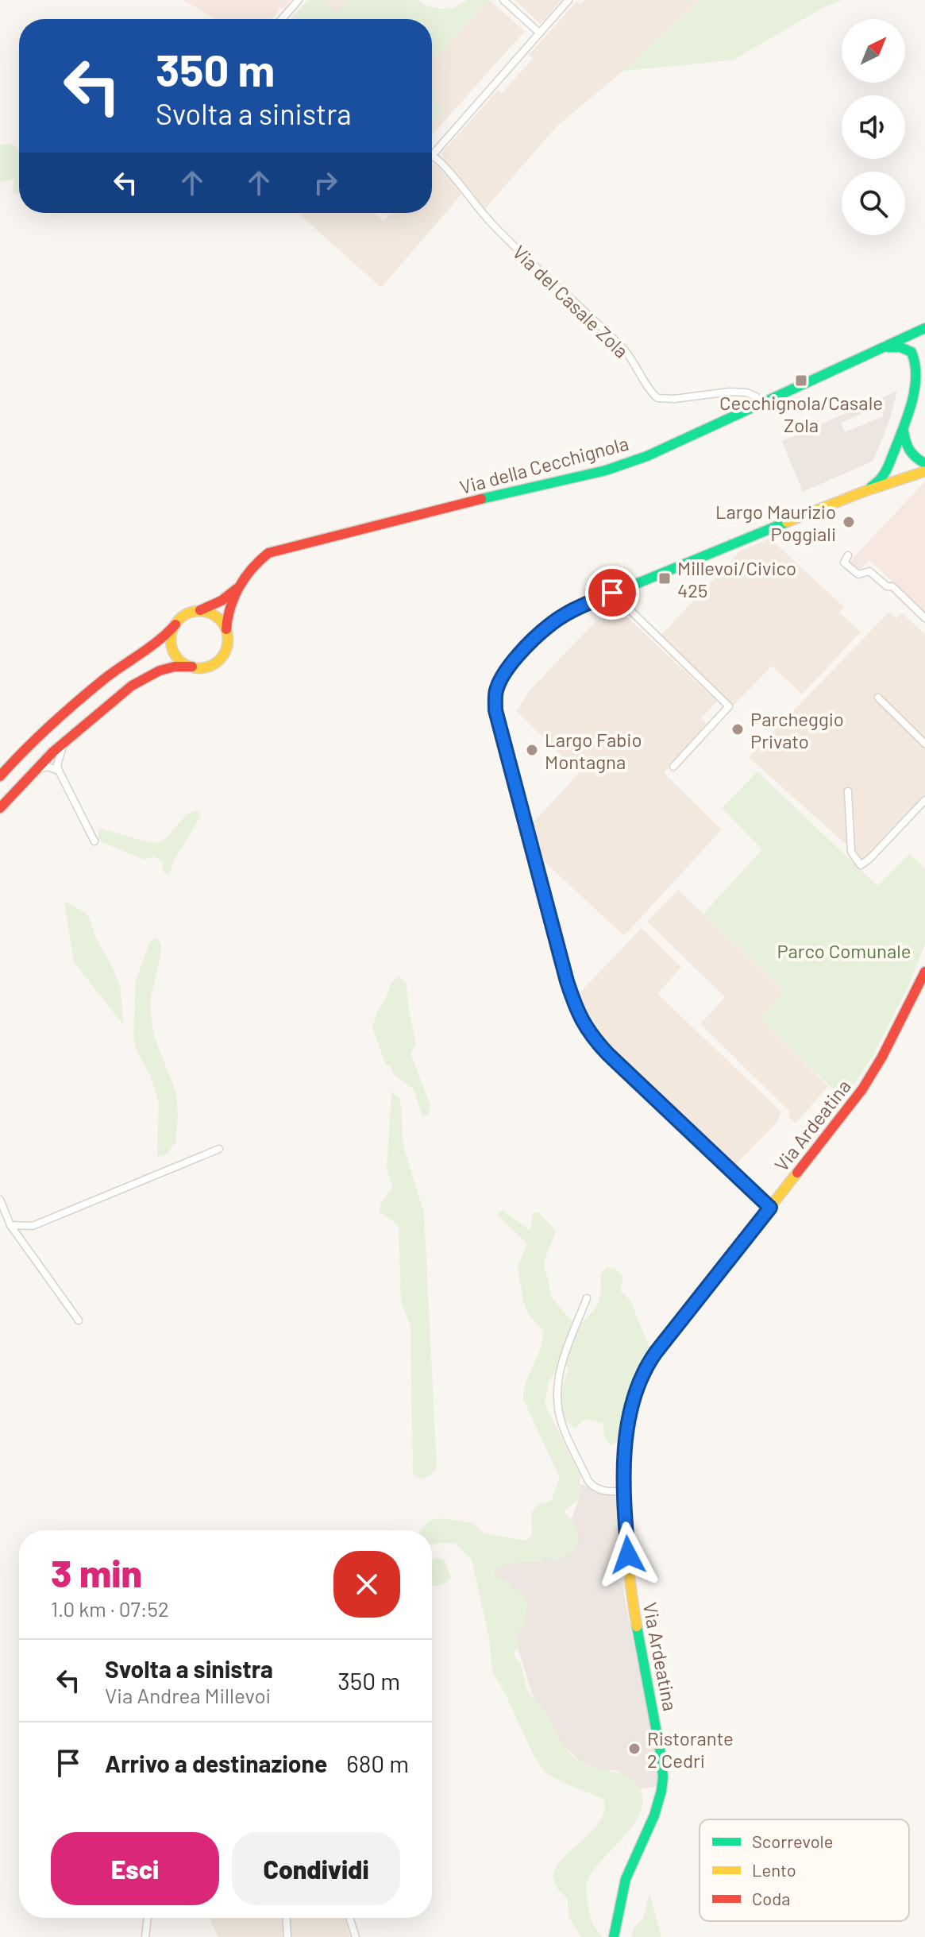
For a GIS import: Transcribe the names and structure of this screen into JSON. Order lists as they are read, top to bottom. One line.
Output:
{"streets":{"street":["Via del Casale Zola","Via della Cecchignola","Via Ardeatina"]},"crossings":[["Via del Casale Zola","Via della Cecchignola"]],"parks":["Parco Comunale"],"places":{"transit":["Cecchignola/Casale Zola","Millevoi/Civico 425"],"other":["Largo Maurizio Poggiali","Parcheggio Privato","Largo Fabio Montagna","Ristorante 2 Cedri"]},"legend":["Scorrevole","Lento","Coda"],"north":"top right","page":{"turn":["350 m","Svolta a sinistra"],"heading":["3 min","1.0 km · 07:52"],"list":[{"name":"Svolta a sinistra","note":"Via Andrea Millevoi","value":"350 m"},{"name":"Arrivo a destinazione","value":"680 m"}],"buttons":["Esci","Condividi"]}}
